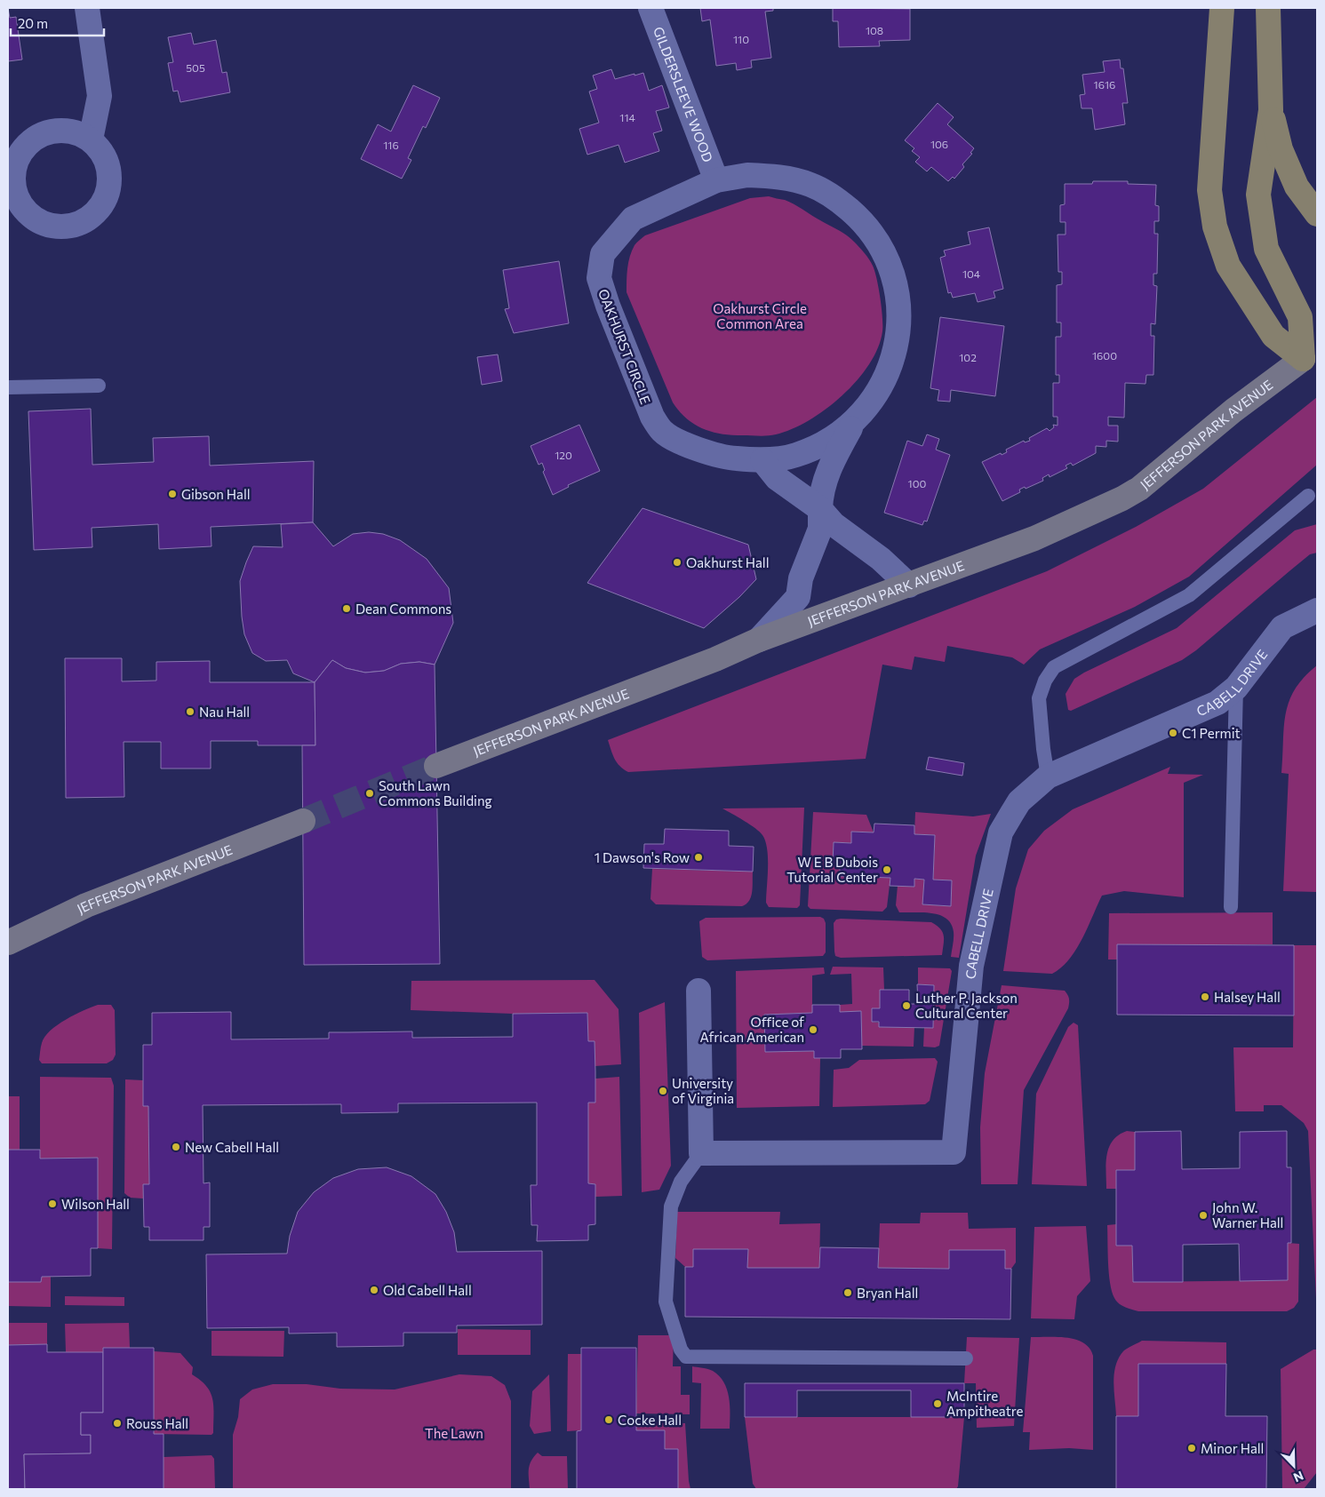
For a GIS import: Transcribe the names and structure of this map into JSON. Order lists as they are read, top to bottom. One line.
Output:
{"streets":{"main road":["JEFFERSON PARK AVENUE"],"street":["GILDERSLEEVE WOOD","OAKHURST CIRCLE","CABELL DRIVE"]},"crossings":[["GILDERSLEEVE WOOD","OAKHURST CIRCLE"]],"parks":["Oakhurst Circle Common Area","The Lawn"],"places":["Gibson Hall","Oakhurst Hall","Dean Commons","Nau Hall","C1 Permit","South Lawn Commons Building","1 Dawson's Row","W E B Dubois Tutorial Center","Halsey Hall","Luther P. Jackson Cultural Center","Office of African American","University of Virginia","New Cabell Hall","Wilson Hall","John W. Warner Hall","Old Cabell Hall","Bryan Hall","McIntire Ampitheatre","Cocke Hall","Rouss Hall","Minor Hall"],"house_numbers":["108","110","505","1616","114","106","116","104","1600","102","120","100"],"scale_bar":"20 m","north":"bottom right"}
